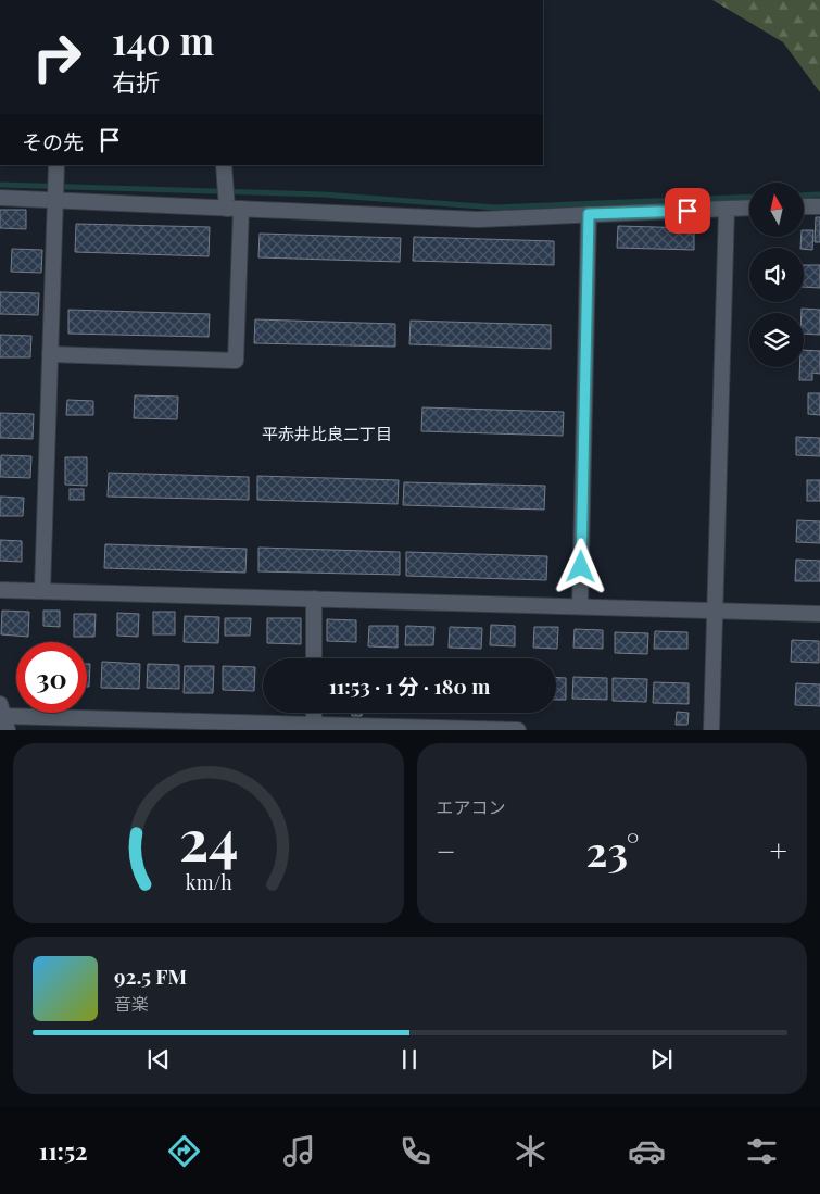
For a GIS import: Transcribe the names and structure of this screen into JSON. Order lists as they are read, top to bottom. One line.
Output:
{"districts":["平赤井比良二丁目"],"north":"top","page":{"turn":["140 m","右折"],"then":"その先","limit":"30","trip":"11:53 · 1 分 · 180 m","tile":"エアコン","heat":["−","23°","+"],"song":["92.5 FM","音楽"],"tabs":"11:52","gauge":["24","km/h"]}}
